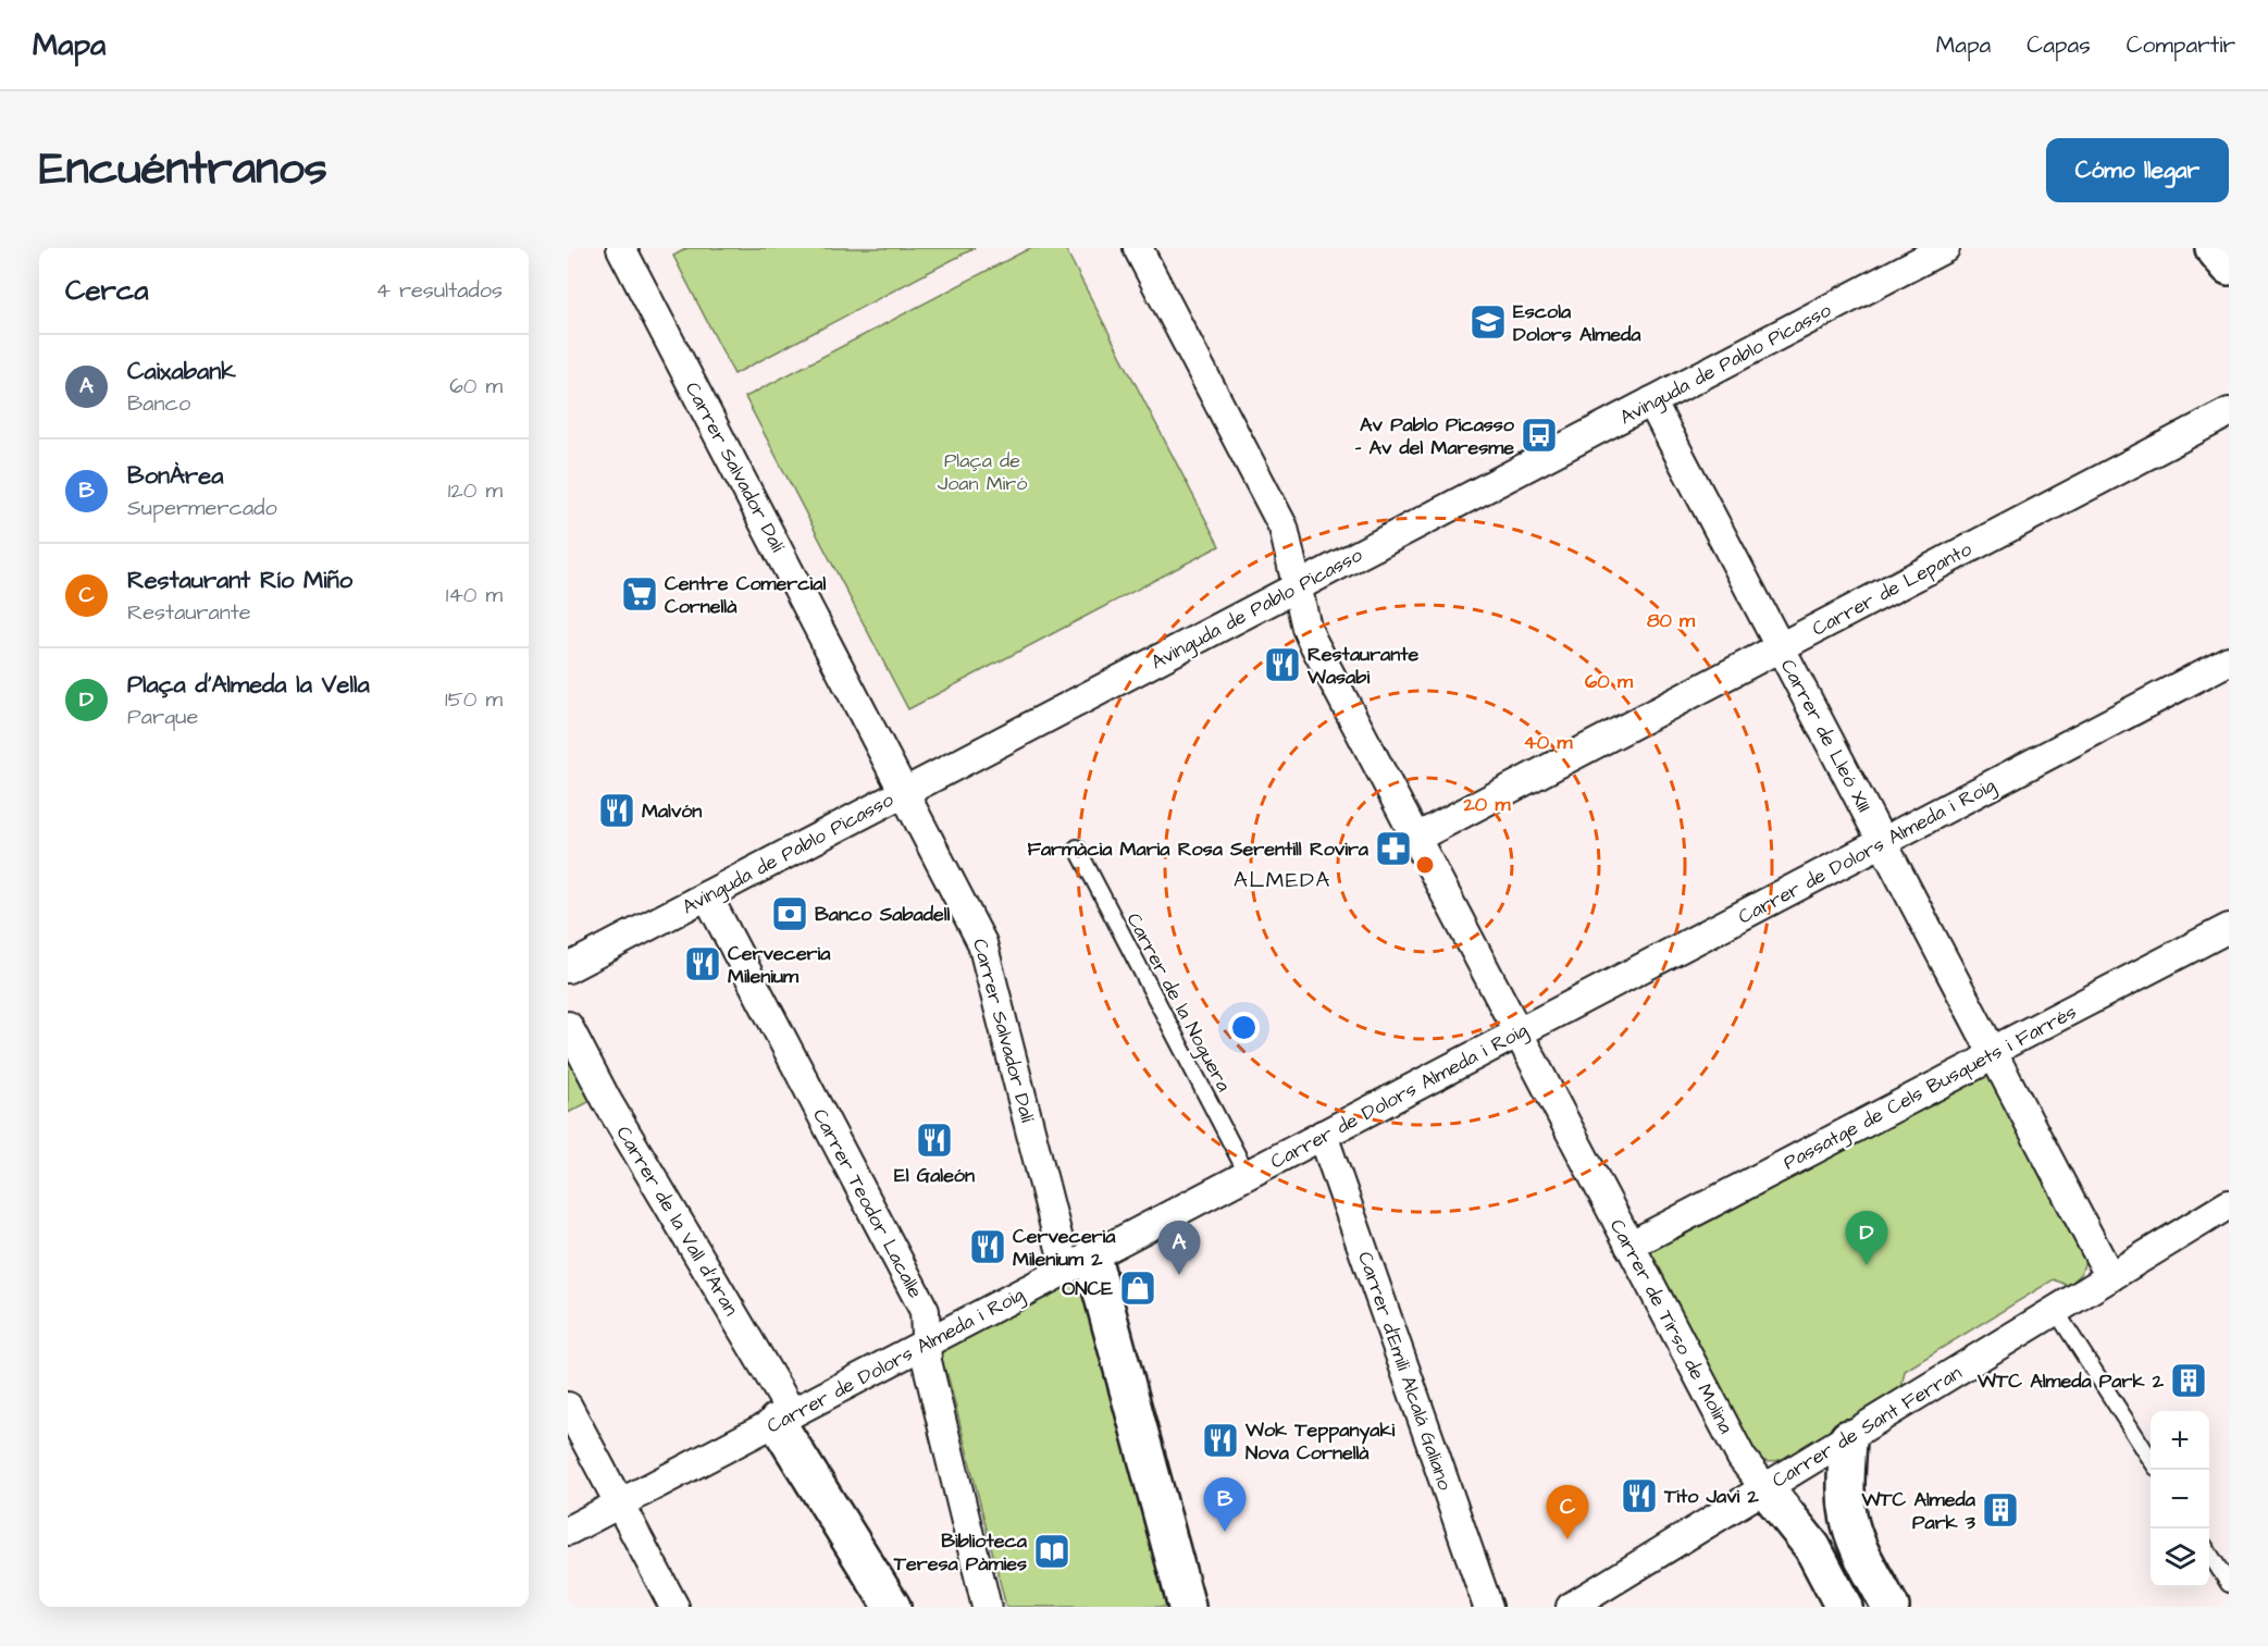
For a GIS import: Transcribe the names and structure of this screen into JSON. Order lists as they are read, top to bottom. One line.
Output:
{"streets":{"street":["Avinguda de Pablo Picasso","Carrer Salvador Dalí","Carrer de Lepanto","Carrer de Lleó XIII","Carrer de Dolors Almeda i Roig","Passatge de Cels Busquets i Farrés","Carrer Teodor Lacalle","Carrer de la Vall d'Aran","Carrer de Tirso de Molina","Carrer d'Emili Alcalá Galiano","Carrer de Sant Ferran"],"lane":["Carrer de la Noguera"]},"crossings":[["Avinguda de Pablo Picasso","Carrer Salvador Dalí"],["Avinguda de Pablo Picasso","Carrer de Lleó XIII"],["Avinguda de Pablo Picasso","Carrer Teodor Lacalle"],["Avinguda de Pablo Picasso","Carrer de Tirso de Molina"],["Carrer Salvador Dalí","Carrer de Dolors Almeda i Roig"],["Carrer de Lepanto","Carrer de Lleó XIII"],["Carrer de Lepanto","Carrer de Tirso de Molina"],["Carrer de Lleó XIII","Carrer de Dolors Almeda i Roig"],["Carrer de Lleó XIII","Passatge de Cels Busquets i Farrés"],["Carrer de Lleó XIII","Carrer de Sant Ferran"],["Carrer de Dolors Almeda i Roig","Carrer de la Noguera"],["Carrer de Dolors Almeda i Roig","Carrer Teodor Lacalle"],["Carrer de Dolors Almeda i Roig","Carrer de la Vall d'Aran"],["Carrer de Dolors Almeda i Roig","Carrer de Tirso de Molina"],["Carrer de Dolors Almeda i Roig","Carrer d'Emili Alcalá Galiano"],["Passatge de Cels Busquets i Farrés","Carrer de Tirso de Molina"],["Carrer de Tirso de Molina","Carrer de Sant Ferran"]],"districts":["ALMEDA"],"parks":["Plaça de Joan Miró"],"places":{"school or university":["Escola Dolors Almeda"],"bus stop":["Av Pablo Picasso - Av del Maresme"],"supermarket":["Centre Comercial Cornellà"],"restaurant":["Restaurante Wasabi","Malvón","Cerveceria Milenium","El Galeón","Cerveceria Milenium 2","Wok Teppanyaki Nova Cornellà","Tito Javi 2"],"pharmacy":["Farmàcia Maria Rosa Serentill Rovira"],"bank":["Banco Sabadell"],"shop":["ONCE"],"building":["WTC Almeda Park 2","WTC Almeda Park 3"],"library":["Biblioteca Teresa Pàmies"]},"page":{"header":"Mapa","nav":["Mapa","Capas","Compartir"],"title":"Encuéntranos","buttons":"Cómo llegar","heading":["Cerca","4 resultados"],"list":[{"mark":"A","name":"Caixabank","note":"Banco","value":"60 m"},{"mark":"B","name":"BonÀrea","note":"Supermercado","value":"120 m"},{"mark":"C","name":"Restaurant Río Miño","note":"Restaurante","value":"140 m"},{"mark":"D","name":"Plaça d'Almeda la Vella","note":"Parque","value":"150 m"}],"pins":["D","A","B","C"],"map_buttons":["+","−"]},"rings":["80 m","60 m","40 m","20 m"]}
